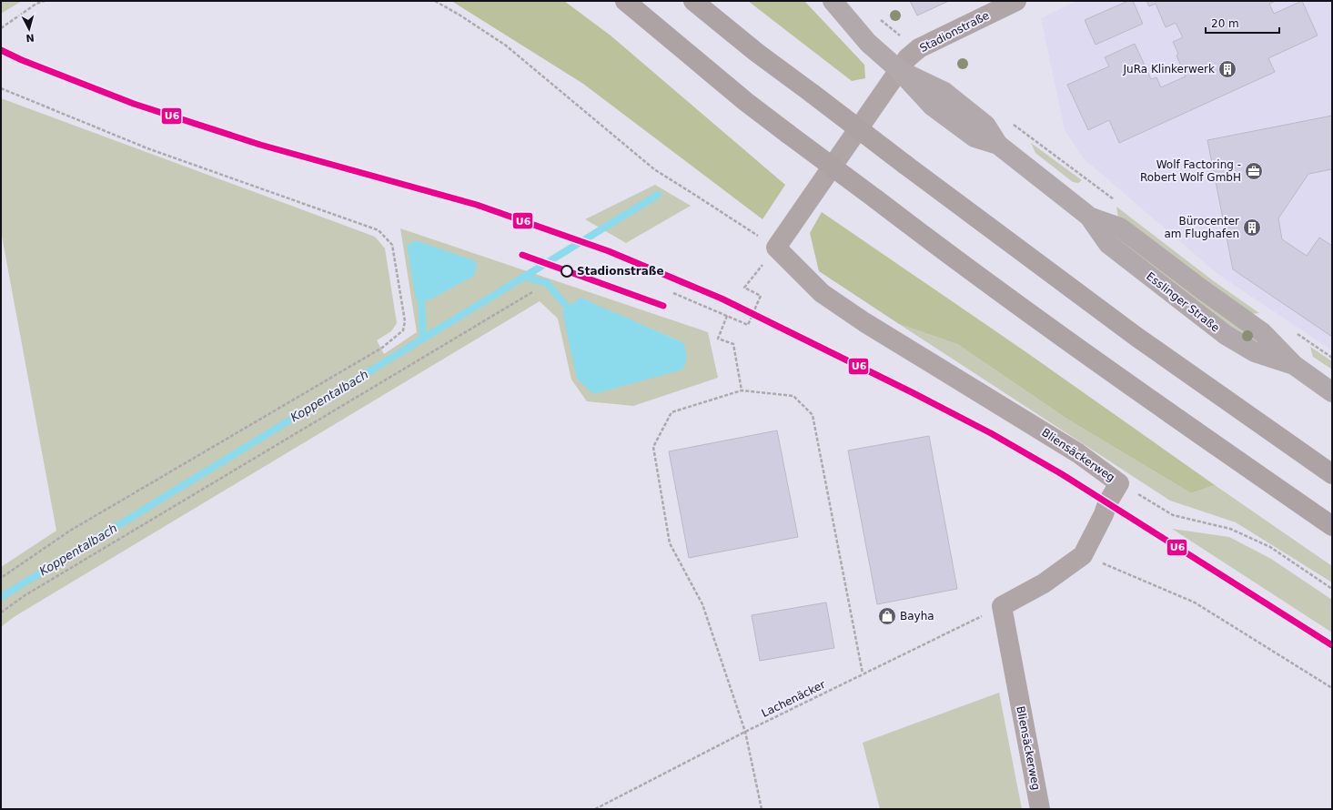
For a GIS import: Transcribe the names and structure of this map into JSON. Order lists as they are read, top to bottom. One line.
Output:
{"streets":{"main road":["Esslinger Straße"],"street":["Stadionstraße","Bliensäckerweg"],"path":["Lachenäcker"]},"crossings":[["Stadionstraße","Esslinger Straße"],["Stadionstraße","Bliensäckerweg"],["Bliensäckerweg","Lachenäcker"]],"water":["Koppentalbach"],"places":{"building":["JuRa Klinkerwerk","Bürocenter am Flughafen"],"office":["Wolf Factoring - Robert Wolf GmbH"],"other":["Stadionstraße"],"shop":["Bayha"]},"lines":["transit line U6"],"scale_bar":"20 m","north":"bottom"}
